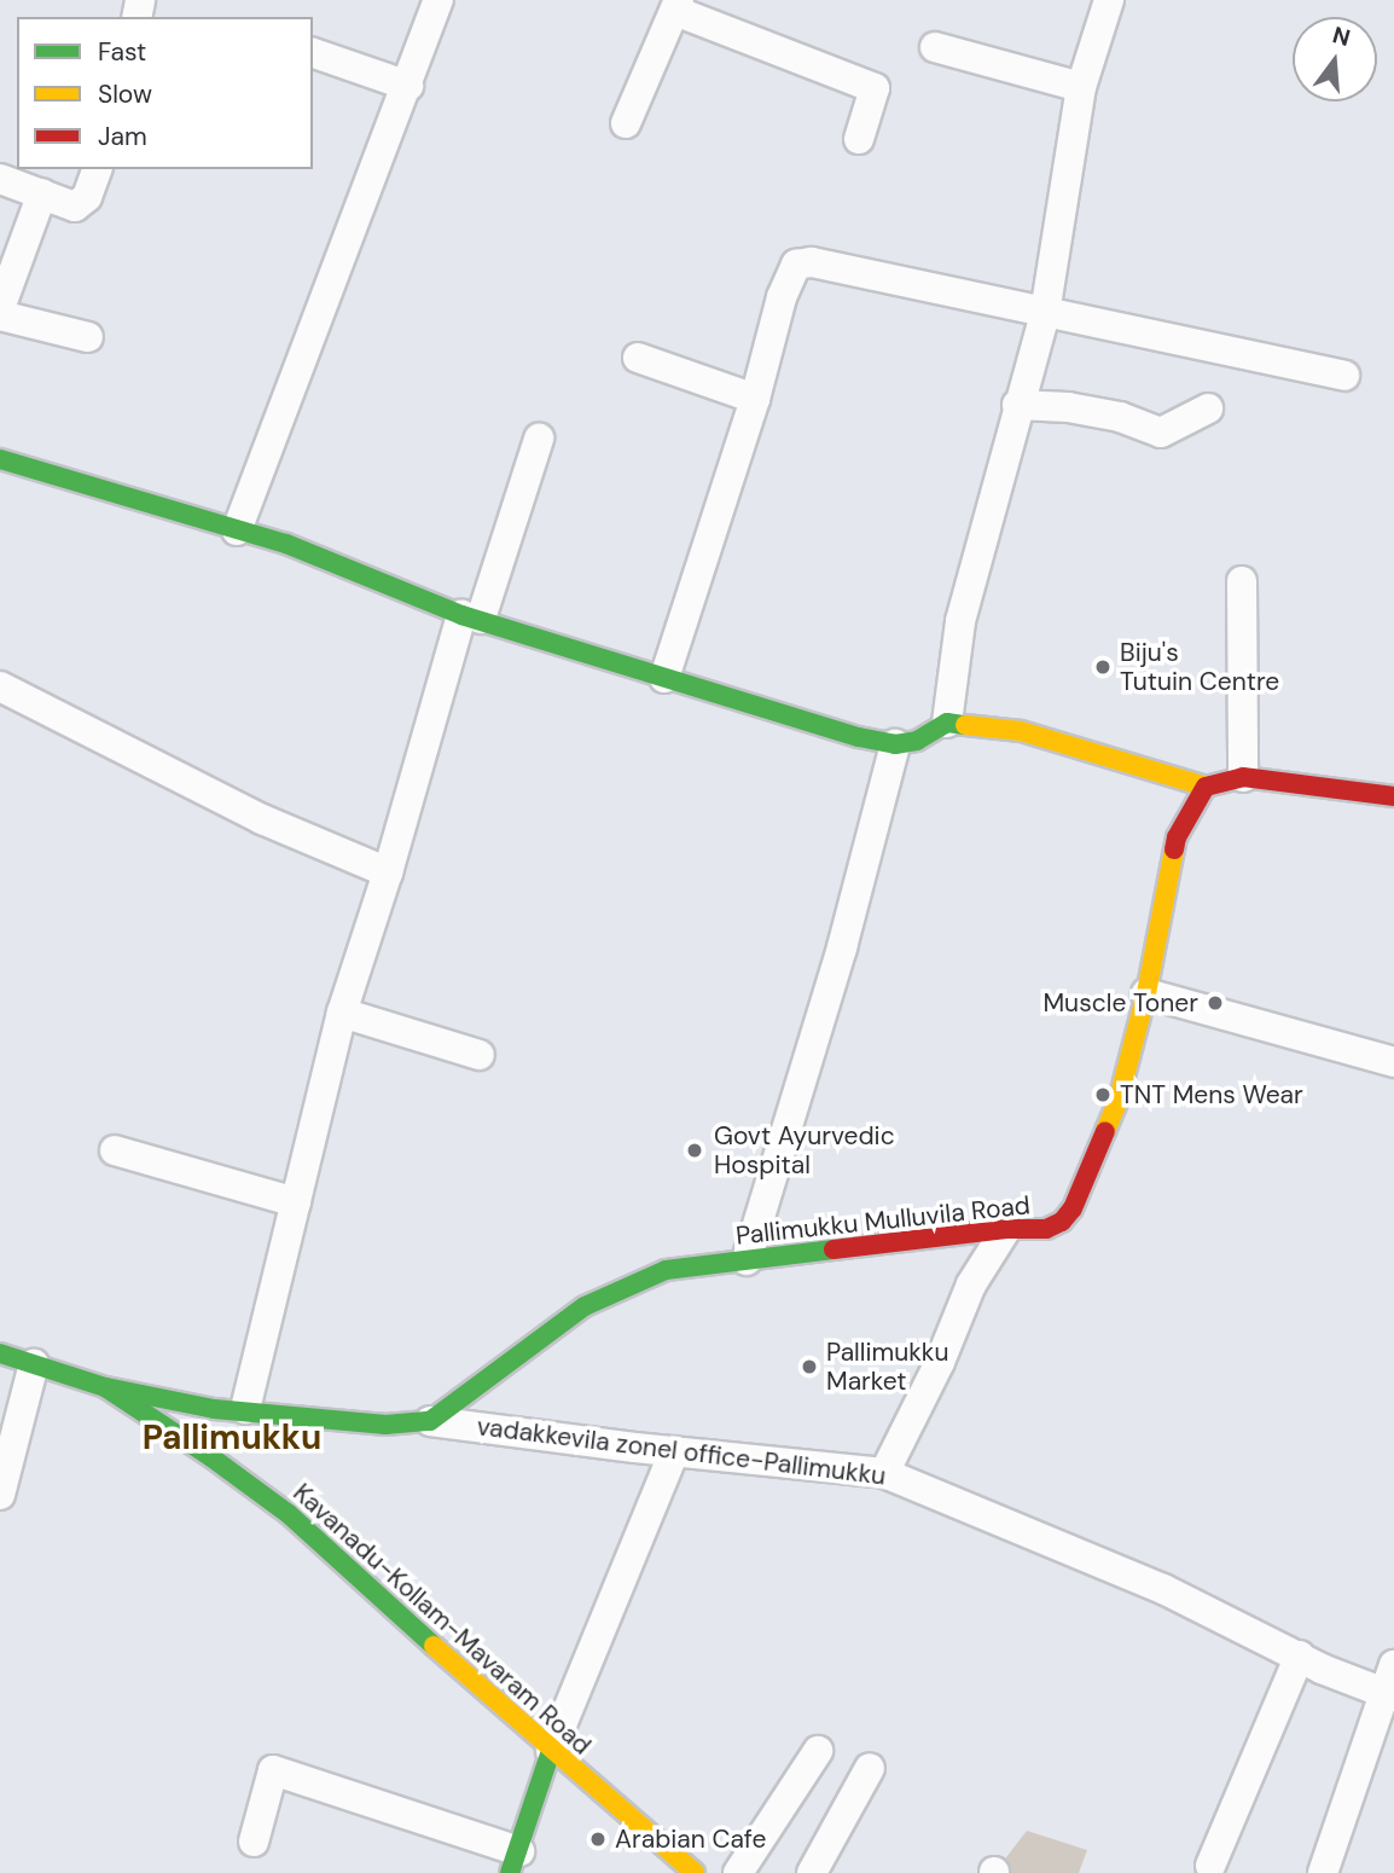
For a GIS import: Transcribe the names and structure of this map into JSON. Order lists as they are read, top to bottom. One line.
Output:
{"streets":{"street":["Pallimukku Mulluvila Road","vadakkevila zonel office-Pallimukku","Kavanadu-Kollam-Mavaram Road"]},"crossings":[["Pallimukku Mulluvila Road","vadakkevila zonel office-Pallimukku"]],"districts":["Pallimukku"],"places":["Biju's Tutuin Centre","Muscle Toner","TNT Mens Wear","Govt Ayurvedic Hospital","Pallimukku Market","Arabian Cafe"],"legend":["Fast","Slow","Jam"],"north":"top"}
